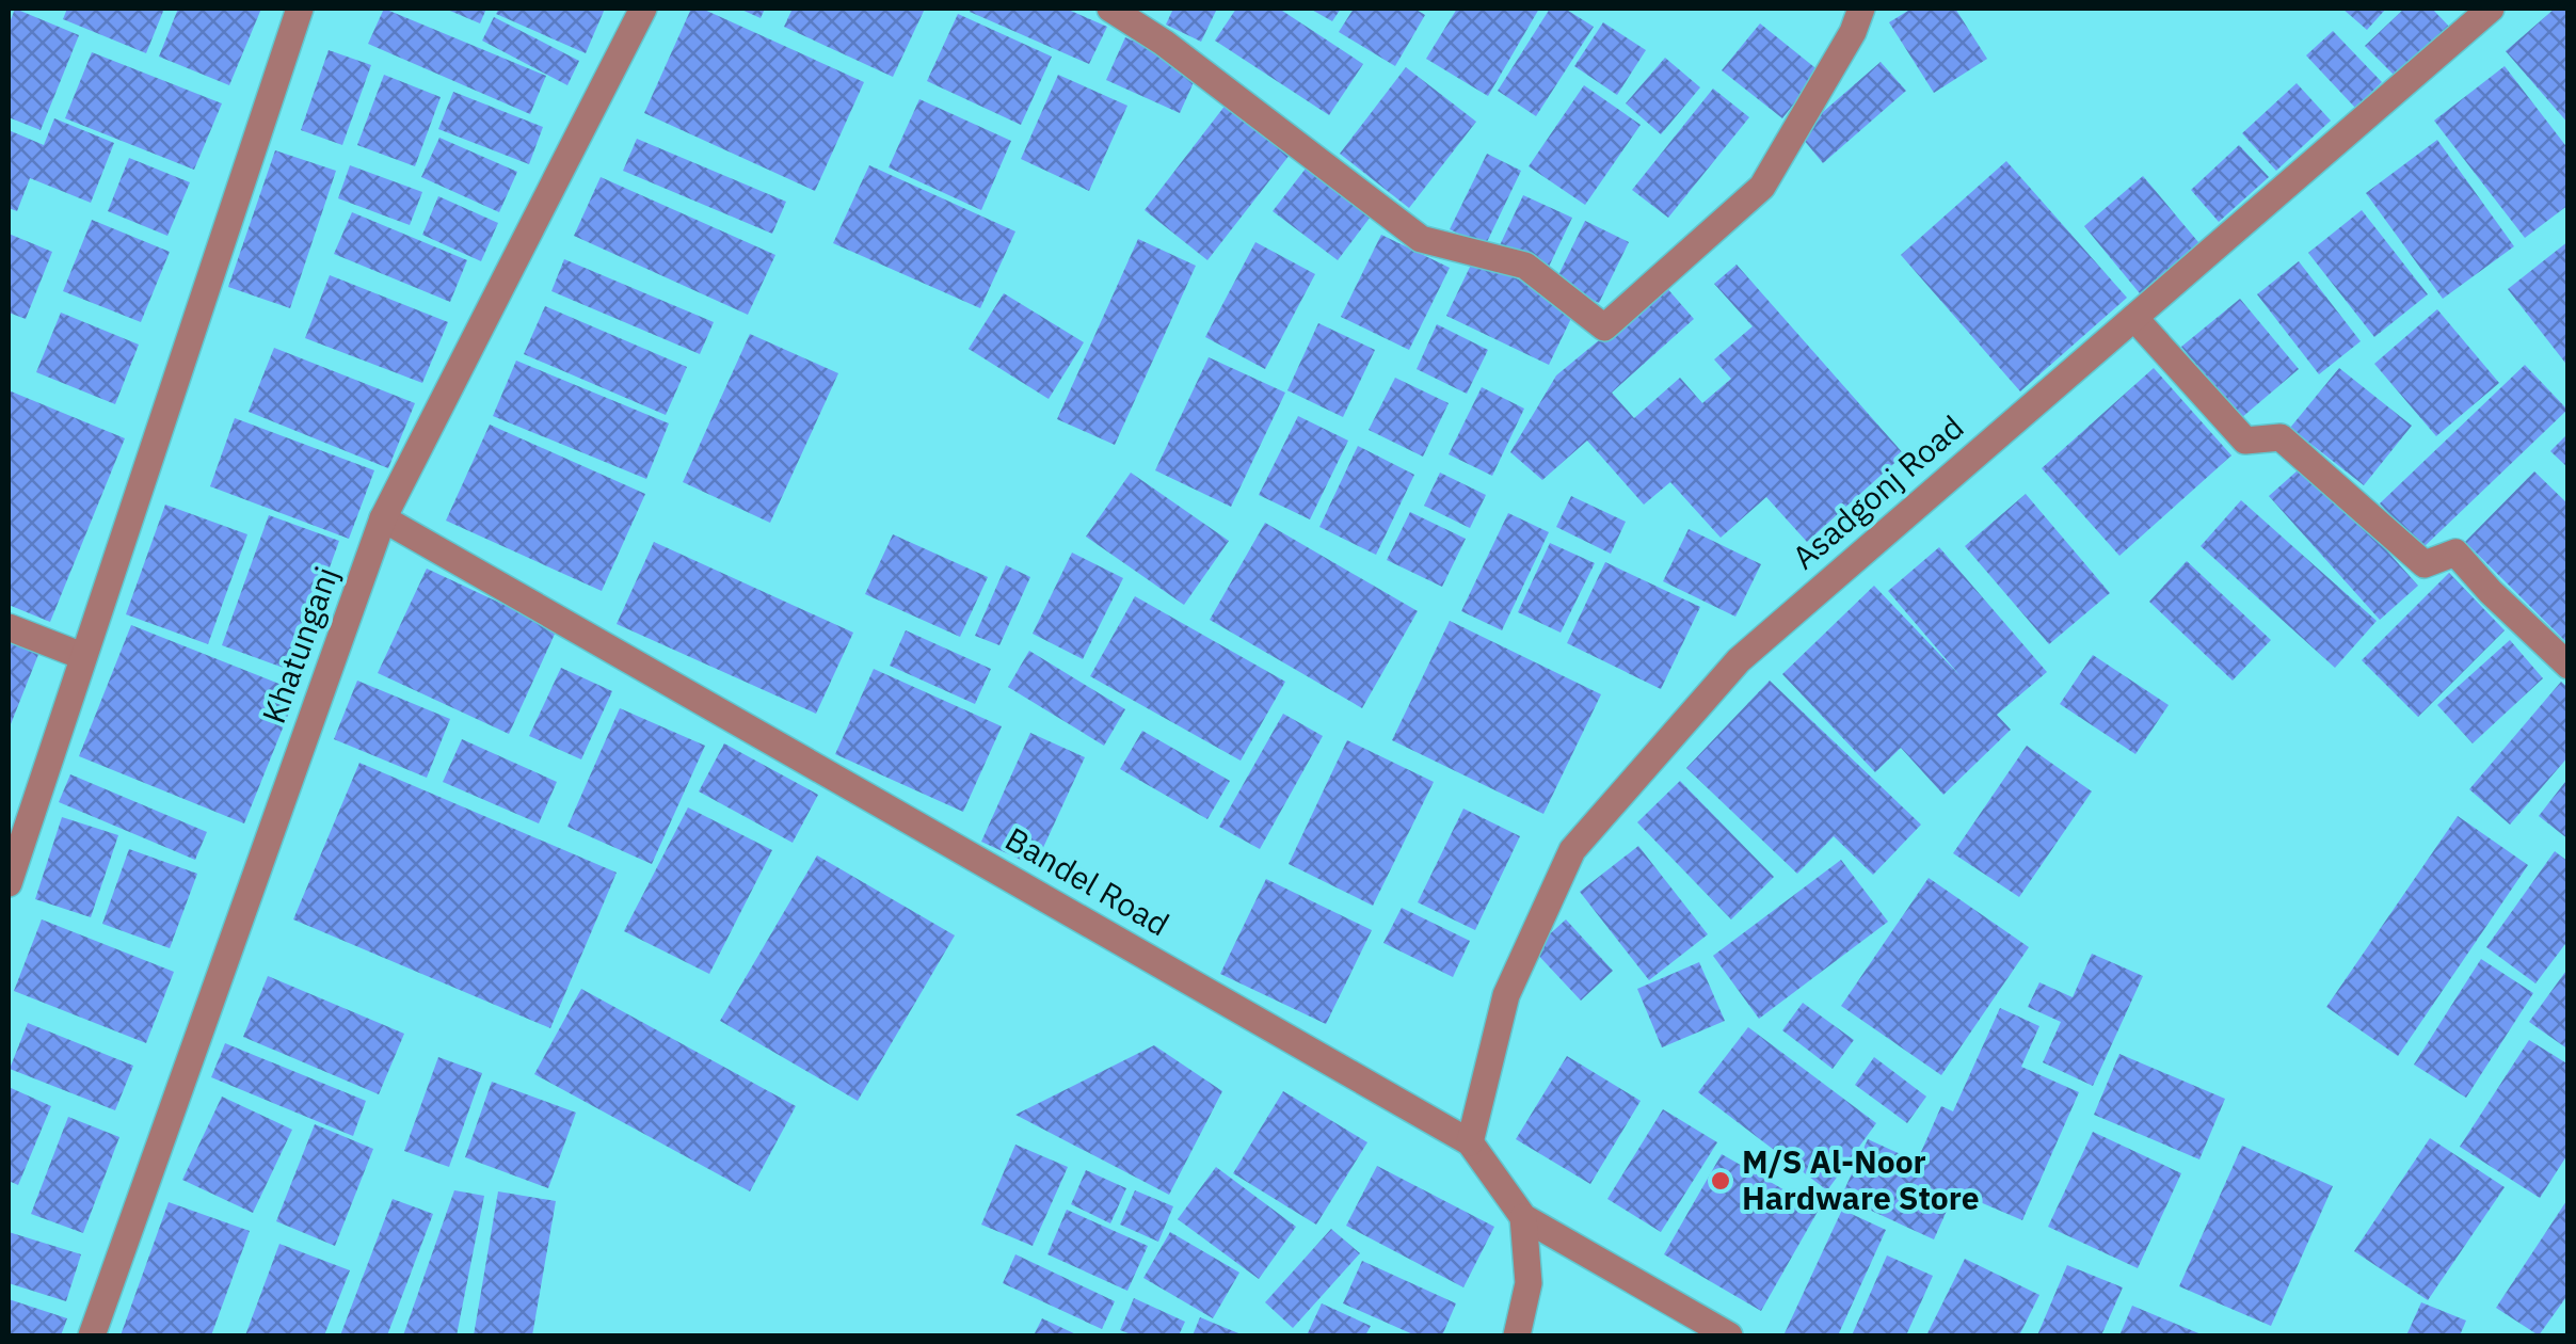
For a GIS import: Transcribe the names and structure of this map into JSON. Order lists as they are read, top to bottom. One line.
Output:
{"streets":{"street":["Asadgonj Road","Khatunganj","Bandel Road"]},"crossings":[["Asadgonj Road","Bandel Road"],["Khatunganj","Bandel Road"]],"places":["M/S Al-Noor Hardware Store"]}
